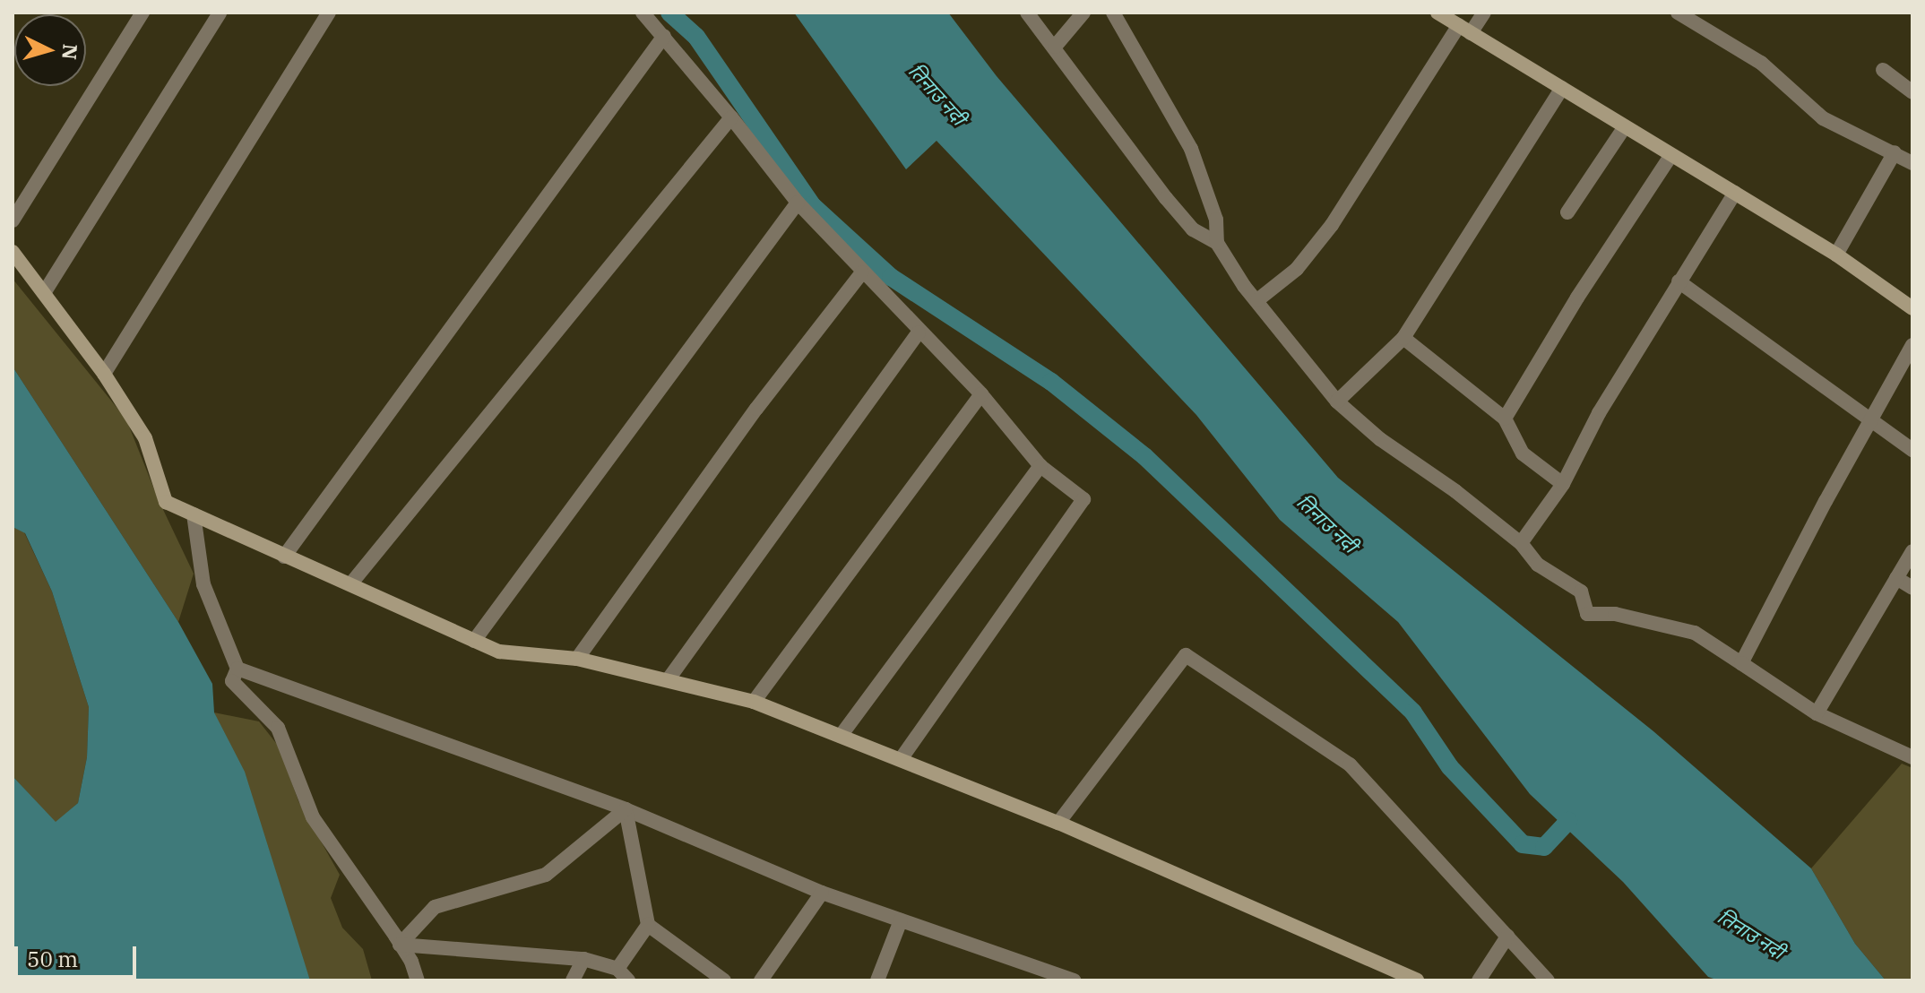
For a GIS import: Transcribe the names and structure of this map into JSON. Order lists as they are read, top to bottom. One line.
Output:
{"water":["तिनाउ नदी"],"scale_bar":"50 m","north":"right"}
